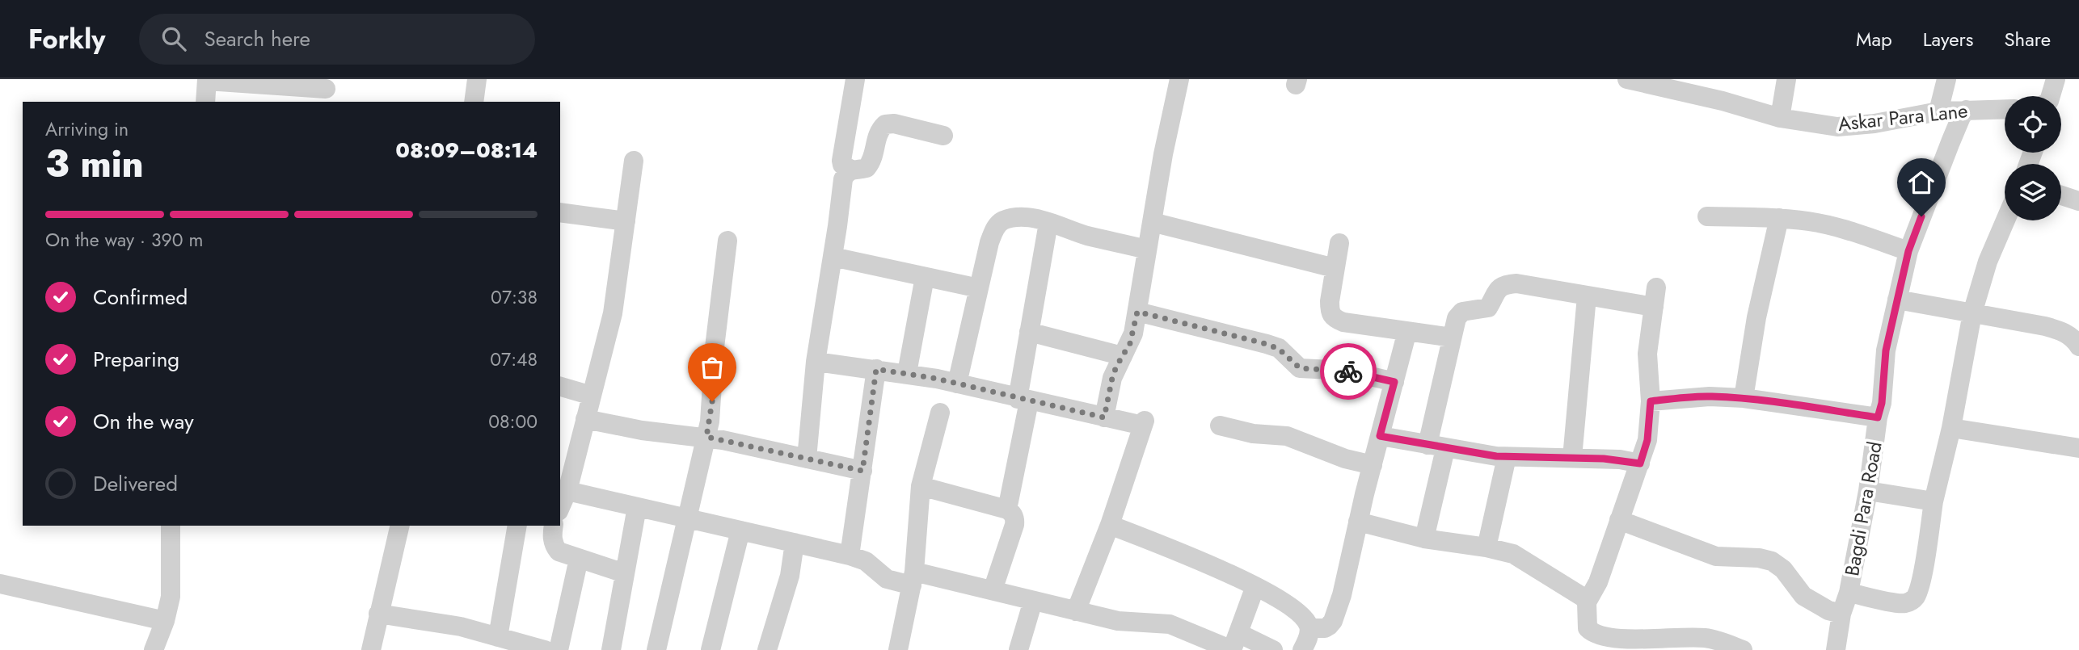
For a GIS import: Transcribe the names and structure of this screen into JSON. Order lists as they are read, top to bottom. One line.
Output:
{"streets":{"street":["Askar Para Lane","Bagdi Para Road"]},"crossings":[["Askar Para Lane","Bagdi Para Road"]],"page":{"header":"Forkly","search":"Search here","nav":["Map","Layers","Share"],"heading":["3 min","Arriving in","08:09–08:14"],"bar":"On the way · 390 m","list":[["Confirmed","07:38"],["Preparing","07:48"],["On the way","08:00"],"Delivered"]}}
